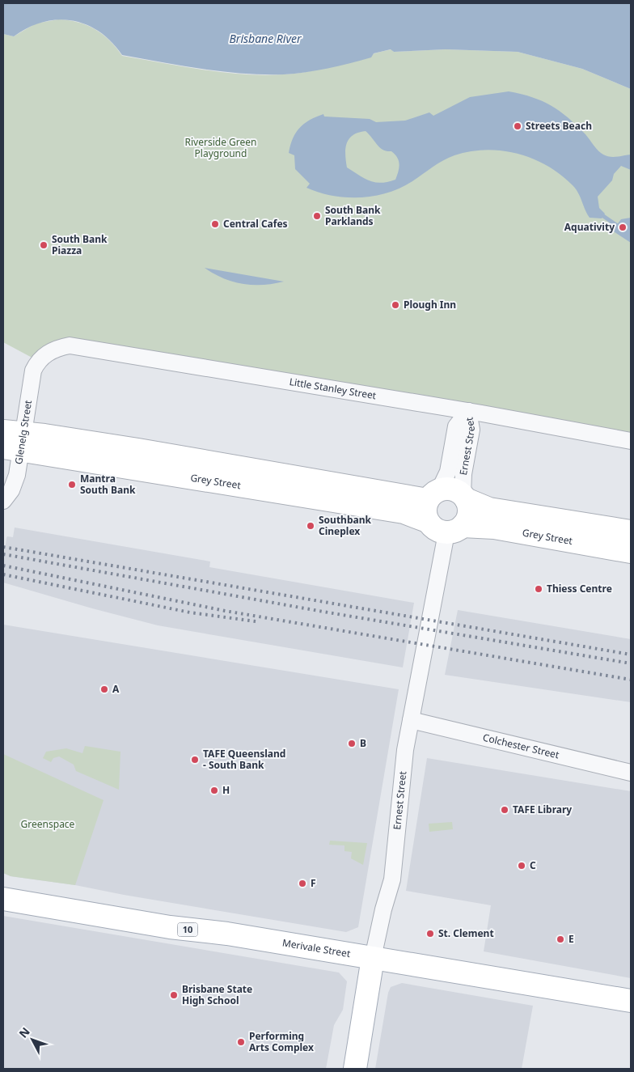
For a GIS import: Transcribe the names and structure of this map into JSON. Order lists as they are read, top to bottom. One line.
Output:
{"streets":{"street":["Little Stanley Street","Glenelg Street","Ernest Street","Grey Street","Colchester Street","10","Merivale Street"]},"crossings":[["Little Stanley Street","Glenelg Street"],["Little Stanley Street","Ernest Street"],["Glenelg Street","Grey Street"],["Ernest Street","Grey Street"],["Ernest Street","Colchester Street"],["Ernest Street","Merivale Street"]],"water":["Brisbane River"],"parks":["Riverside Green Playground","Greenspace"],"places":["Streets Beach","South Bank Parklands","Central Cafes","Aquativity","South Bank Piazza","Plough Inn","Mantra South Bank","Southbank Cineplex","Thiess Centre","A","B","TAFE Queensland - South Bank","H","TAFE Library","C","F","St. Clement","E","Brisbane State High School","Performing Arts Complex"],"north":"top left"}
